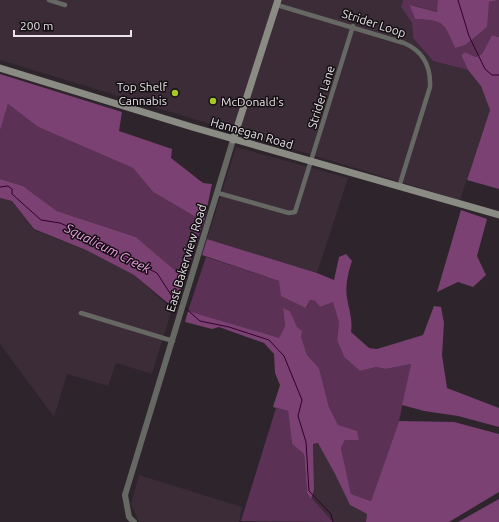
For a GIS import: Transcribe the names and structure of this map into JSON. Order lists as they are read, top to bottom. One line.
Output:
{"streets":{"main road":["Hannegan Road","East Bakerview Road"],"street":["Strider Loop","Strider Lane"]},"crossings":[["Strider Loop","Strider Lane"],["Strider Loop","Hannegan Road"],["Strider Loop","East Bakerview Road"],["Strider Lane","Hannegan Road"],["Strider Lane","East Bakerview Road"],["Hannegan Road","East Bakerview Road"]],"water":["Squalicum Creek"],"places":["Top Shelf Cannabis","McDonald's"],"scale_bar":"200 m"}
